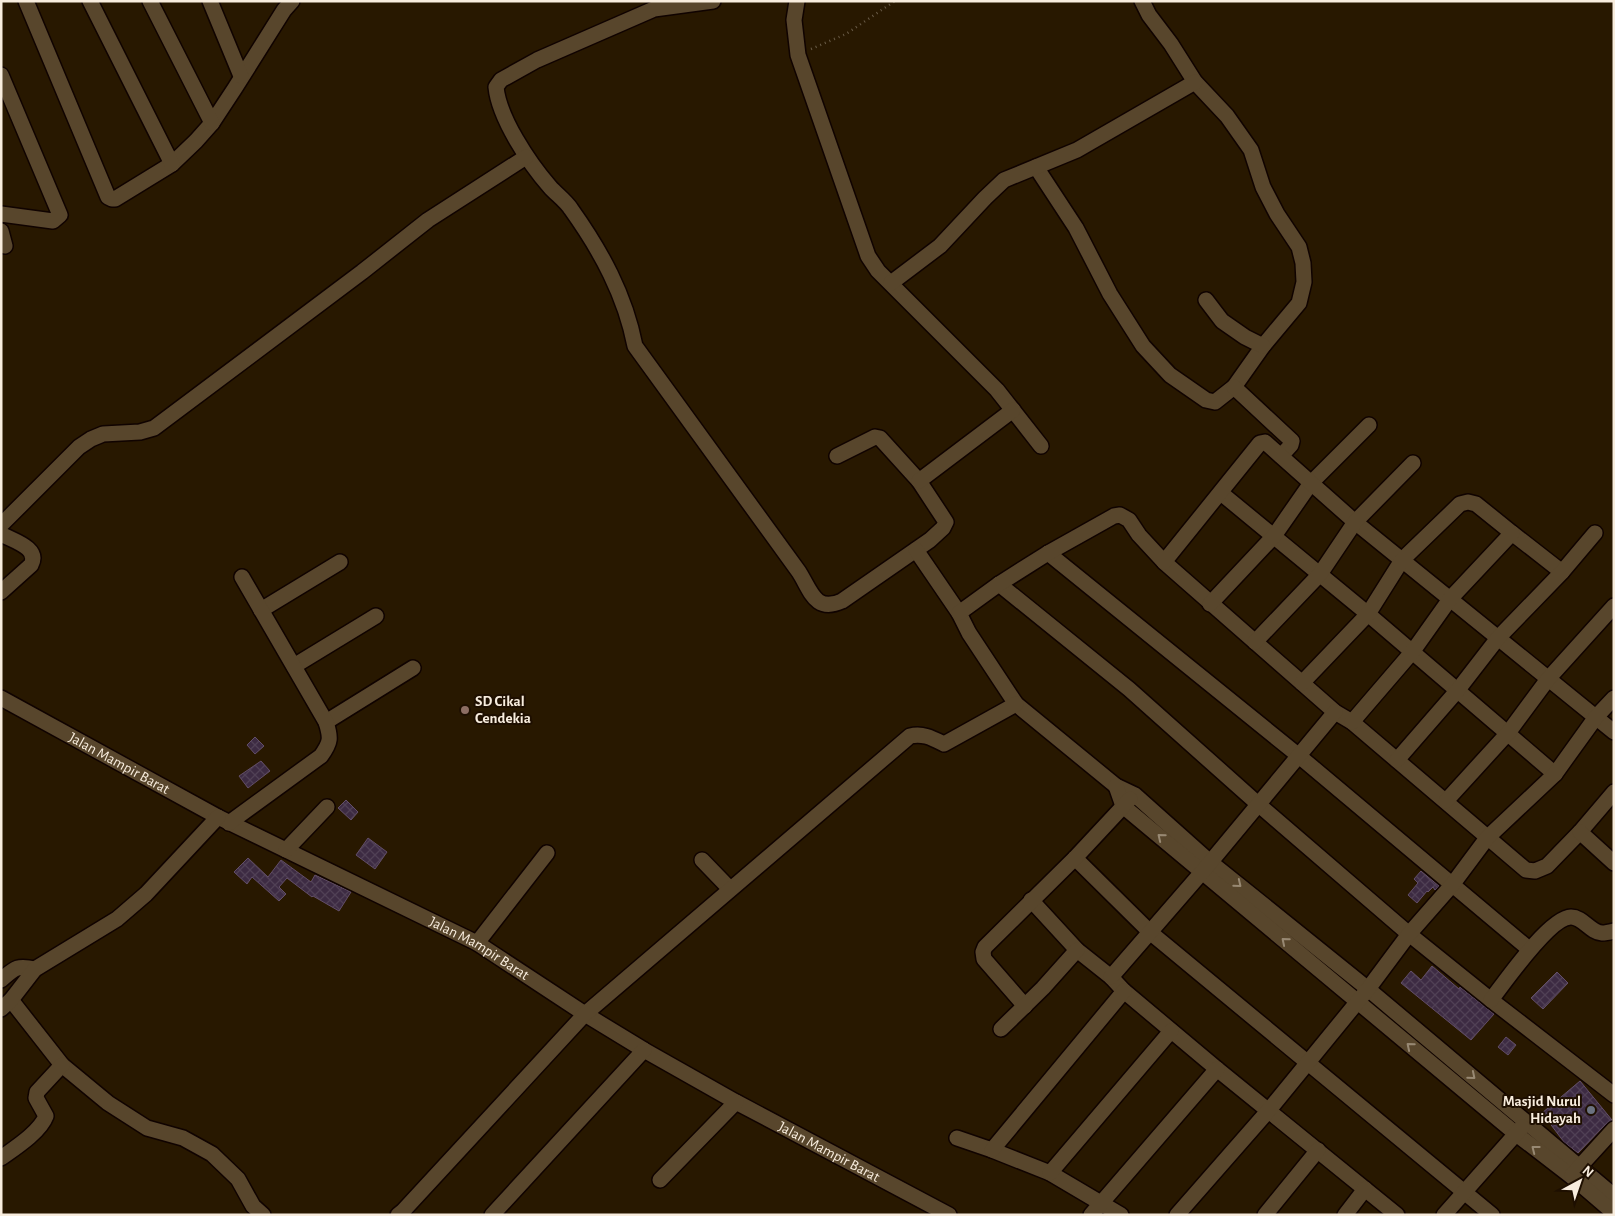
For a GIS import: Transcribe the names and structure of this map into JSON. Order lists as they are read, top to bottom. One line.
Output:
{"streets":{"street":["Jalan Mampir Barat"]},"places":["SD Cikal Cendekia","Masjid Nurul Hidayah"],"north":"top right"}
